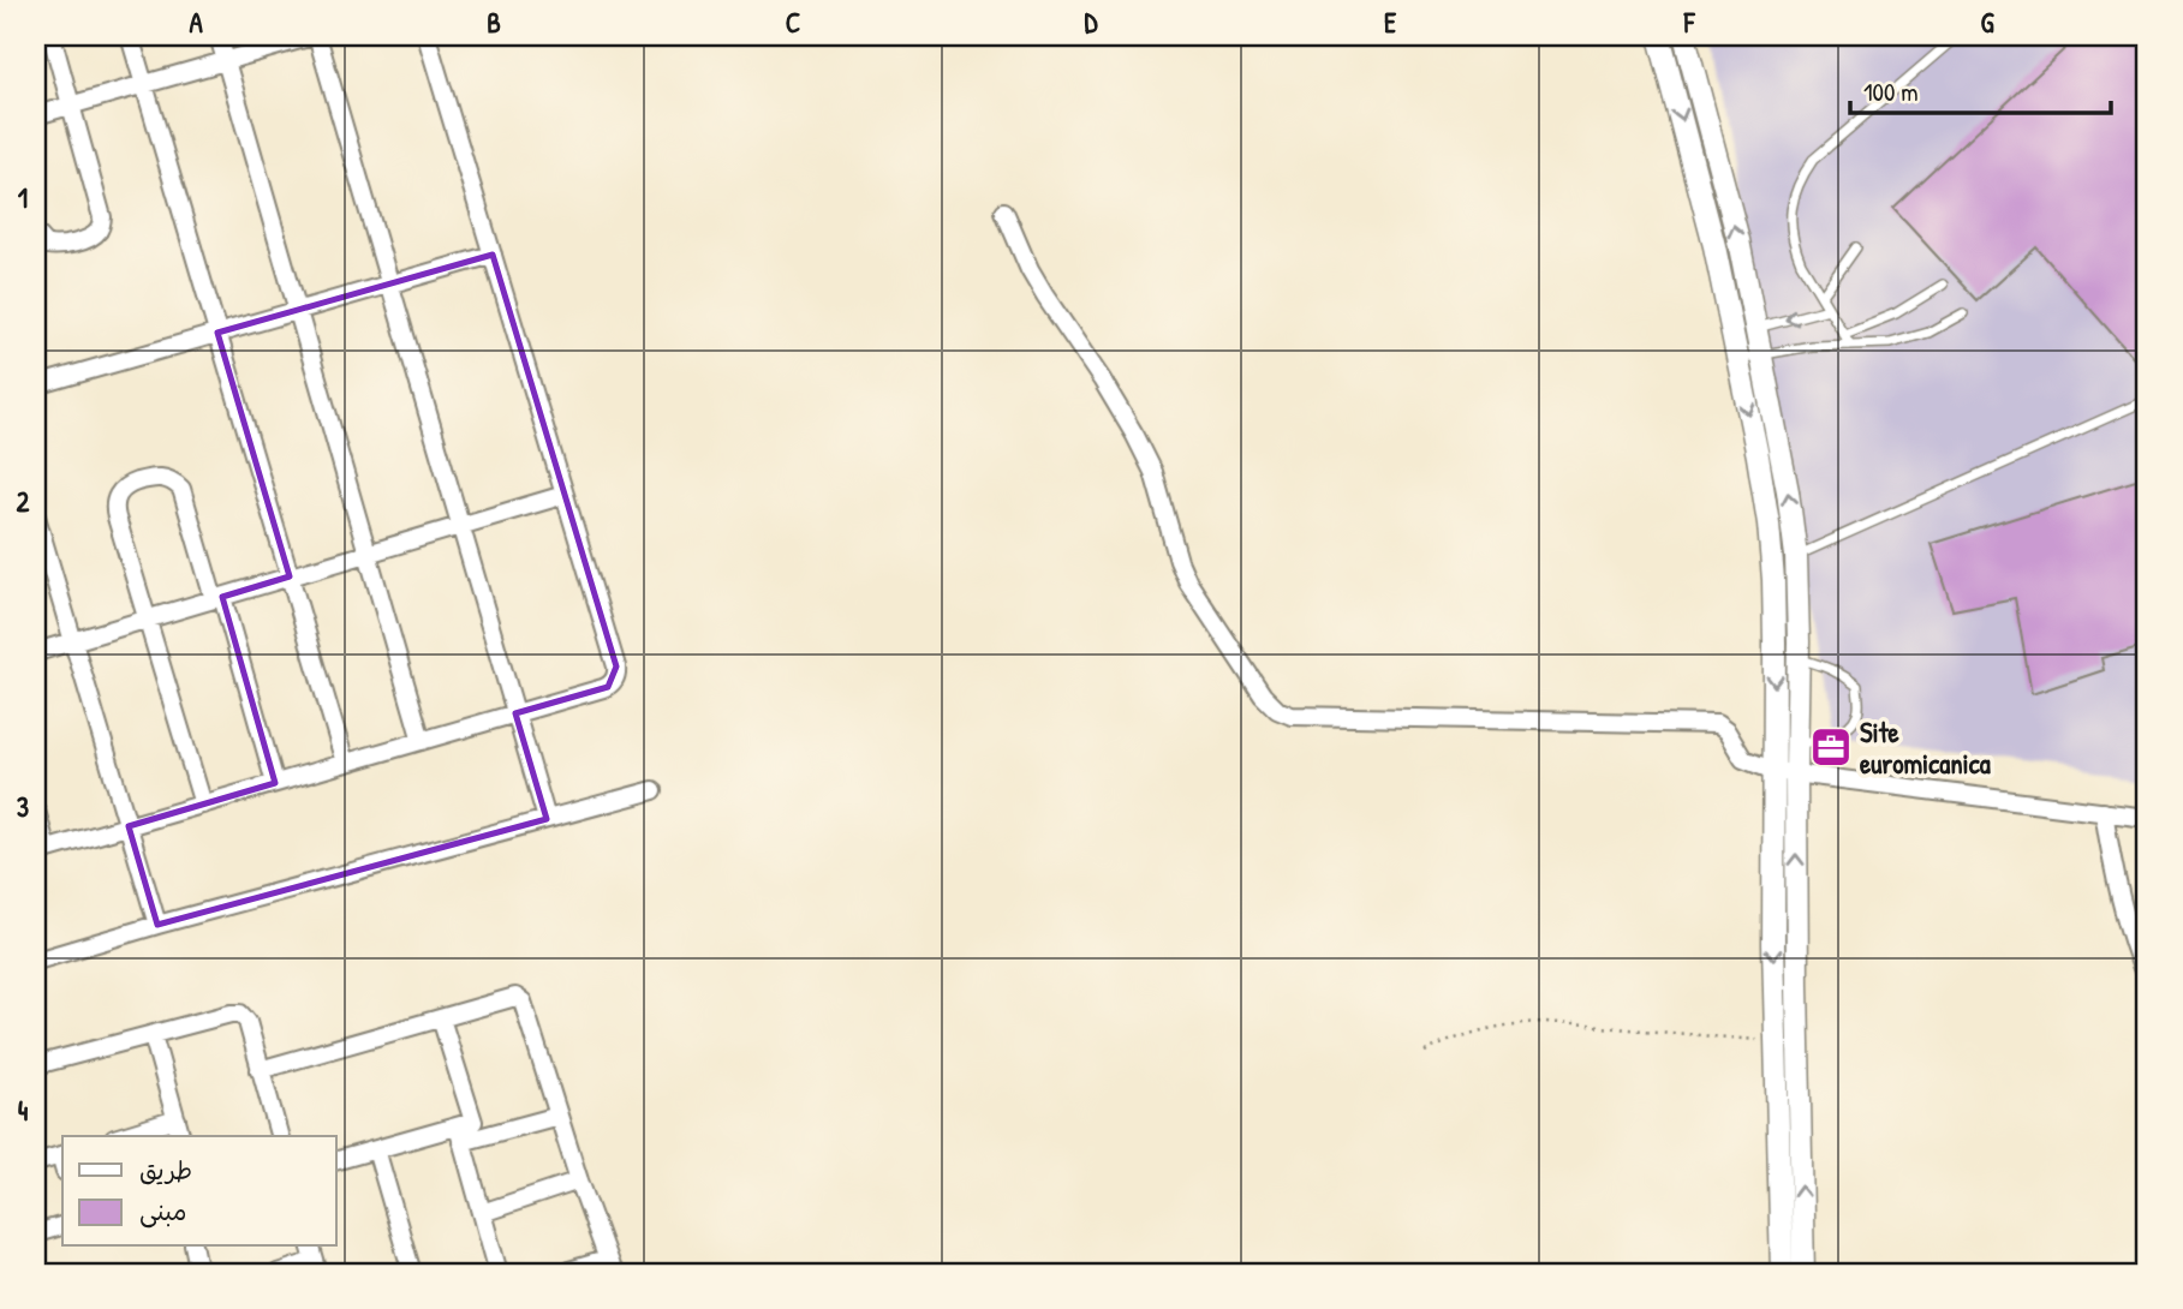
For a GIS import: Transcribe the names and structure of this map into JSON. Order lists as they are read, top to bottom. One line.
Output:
{"places":{"office":["Site euromicanica"]},"legend":["طريق","مبنى"],"scale_bar":"100 m","grid":{"columns":["A","B","C","D","E","F","G"],"rows":["1","2","3","4"]}}
